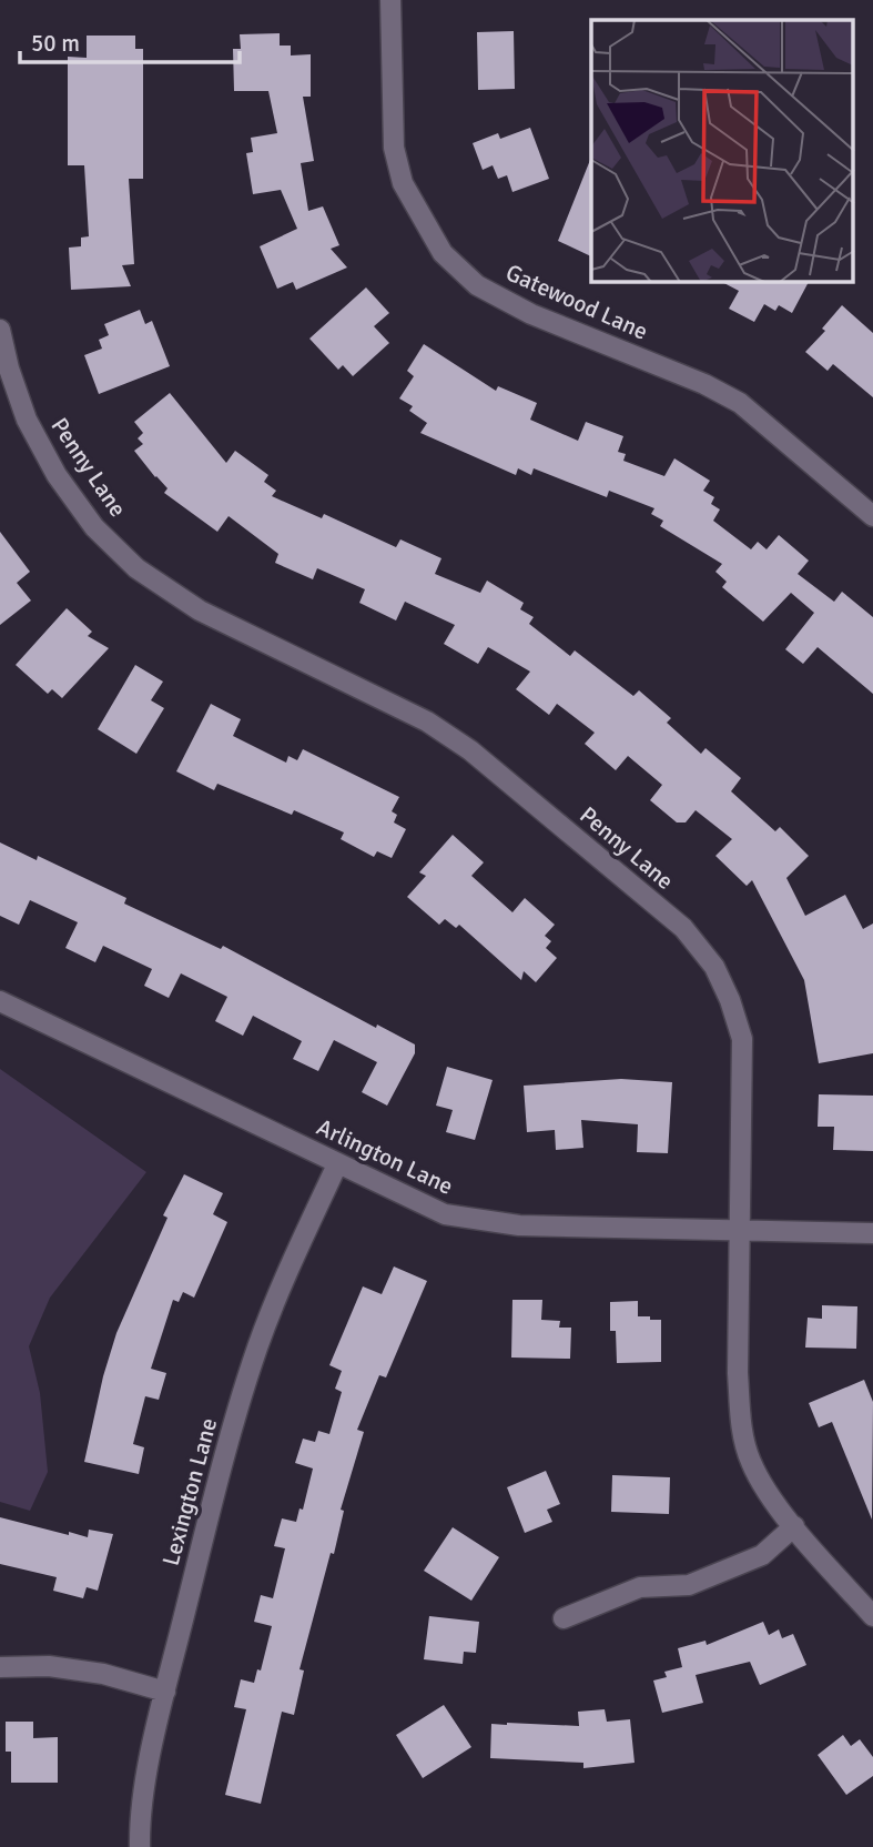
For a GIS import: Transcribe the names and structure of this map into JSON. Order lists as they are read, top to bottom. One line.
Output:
{"streets":{"street":["Gatewood Lane","Penny Lane","Arlington Lane","Lexington Lane"]},"crossings":[["Penny Lane","Arlington Lane"],["Arlington Lane","Lexington Lane"]],"scale_bar":"50 m"}
